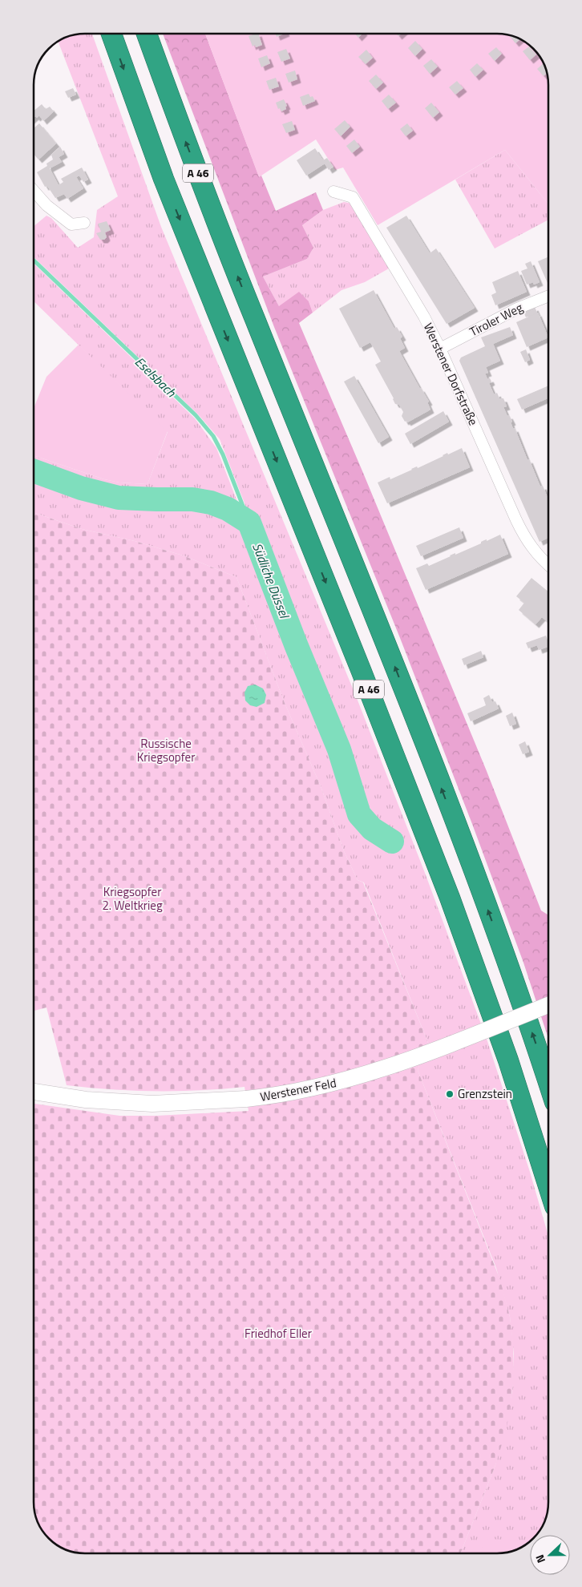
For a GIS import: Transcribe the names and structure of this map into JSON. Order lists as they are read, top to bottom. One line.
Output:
{"streets":{"highway":["A 46"],"main road":["Werstener Feld"],"street":["Tiroler Weg","Werstener Dorfstraße"]},"crossings":[["Tiroler Weg","Werstener Dorfstraße"]],"water":["Eselsbach","Südliche Düssel"],"parks":["Russische Kriegsopfer","Kriegsopfer 2. Weltkrieg","Friedhof Eller"],"places":["Grenzstein"],"north":"left"}
